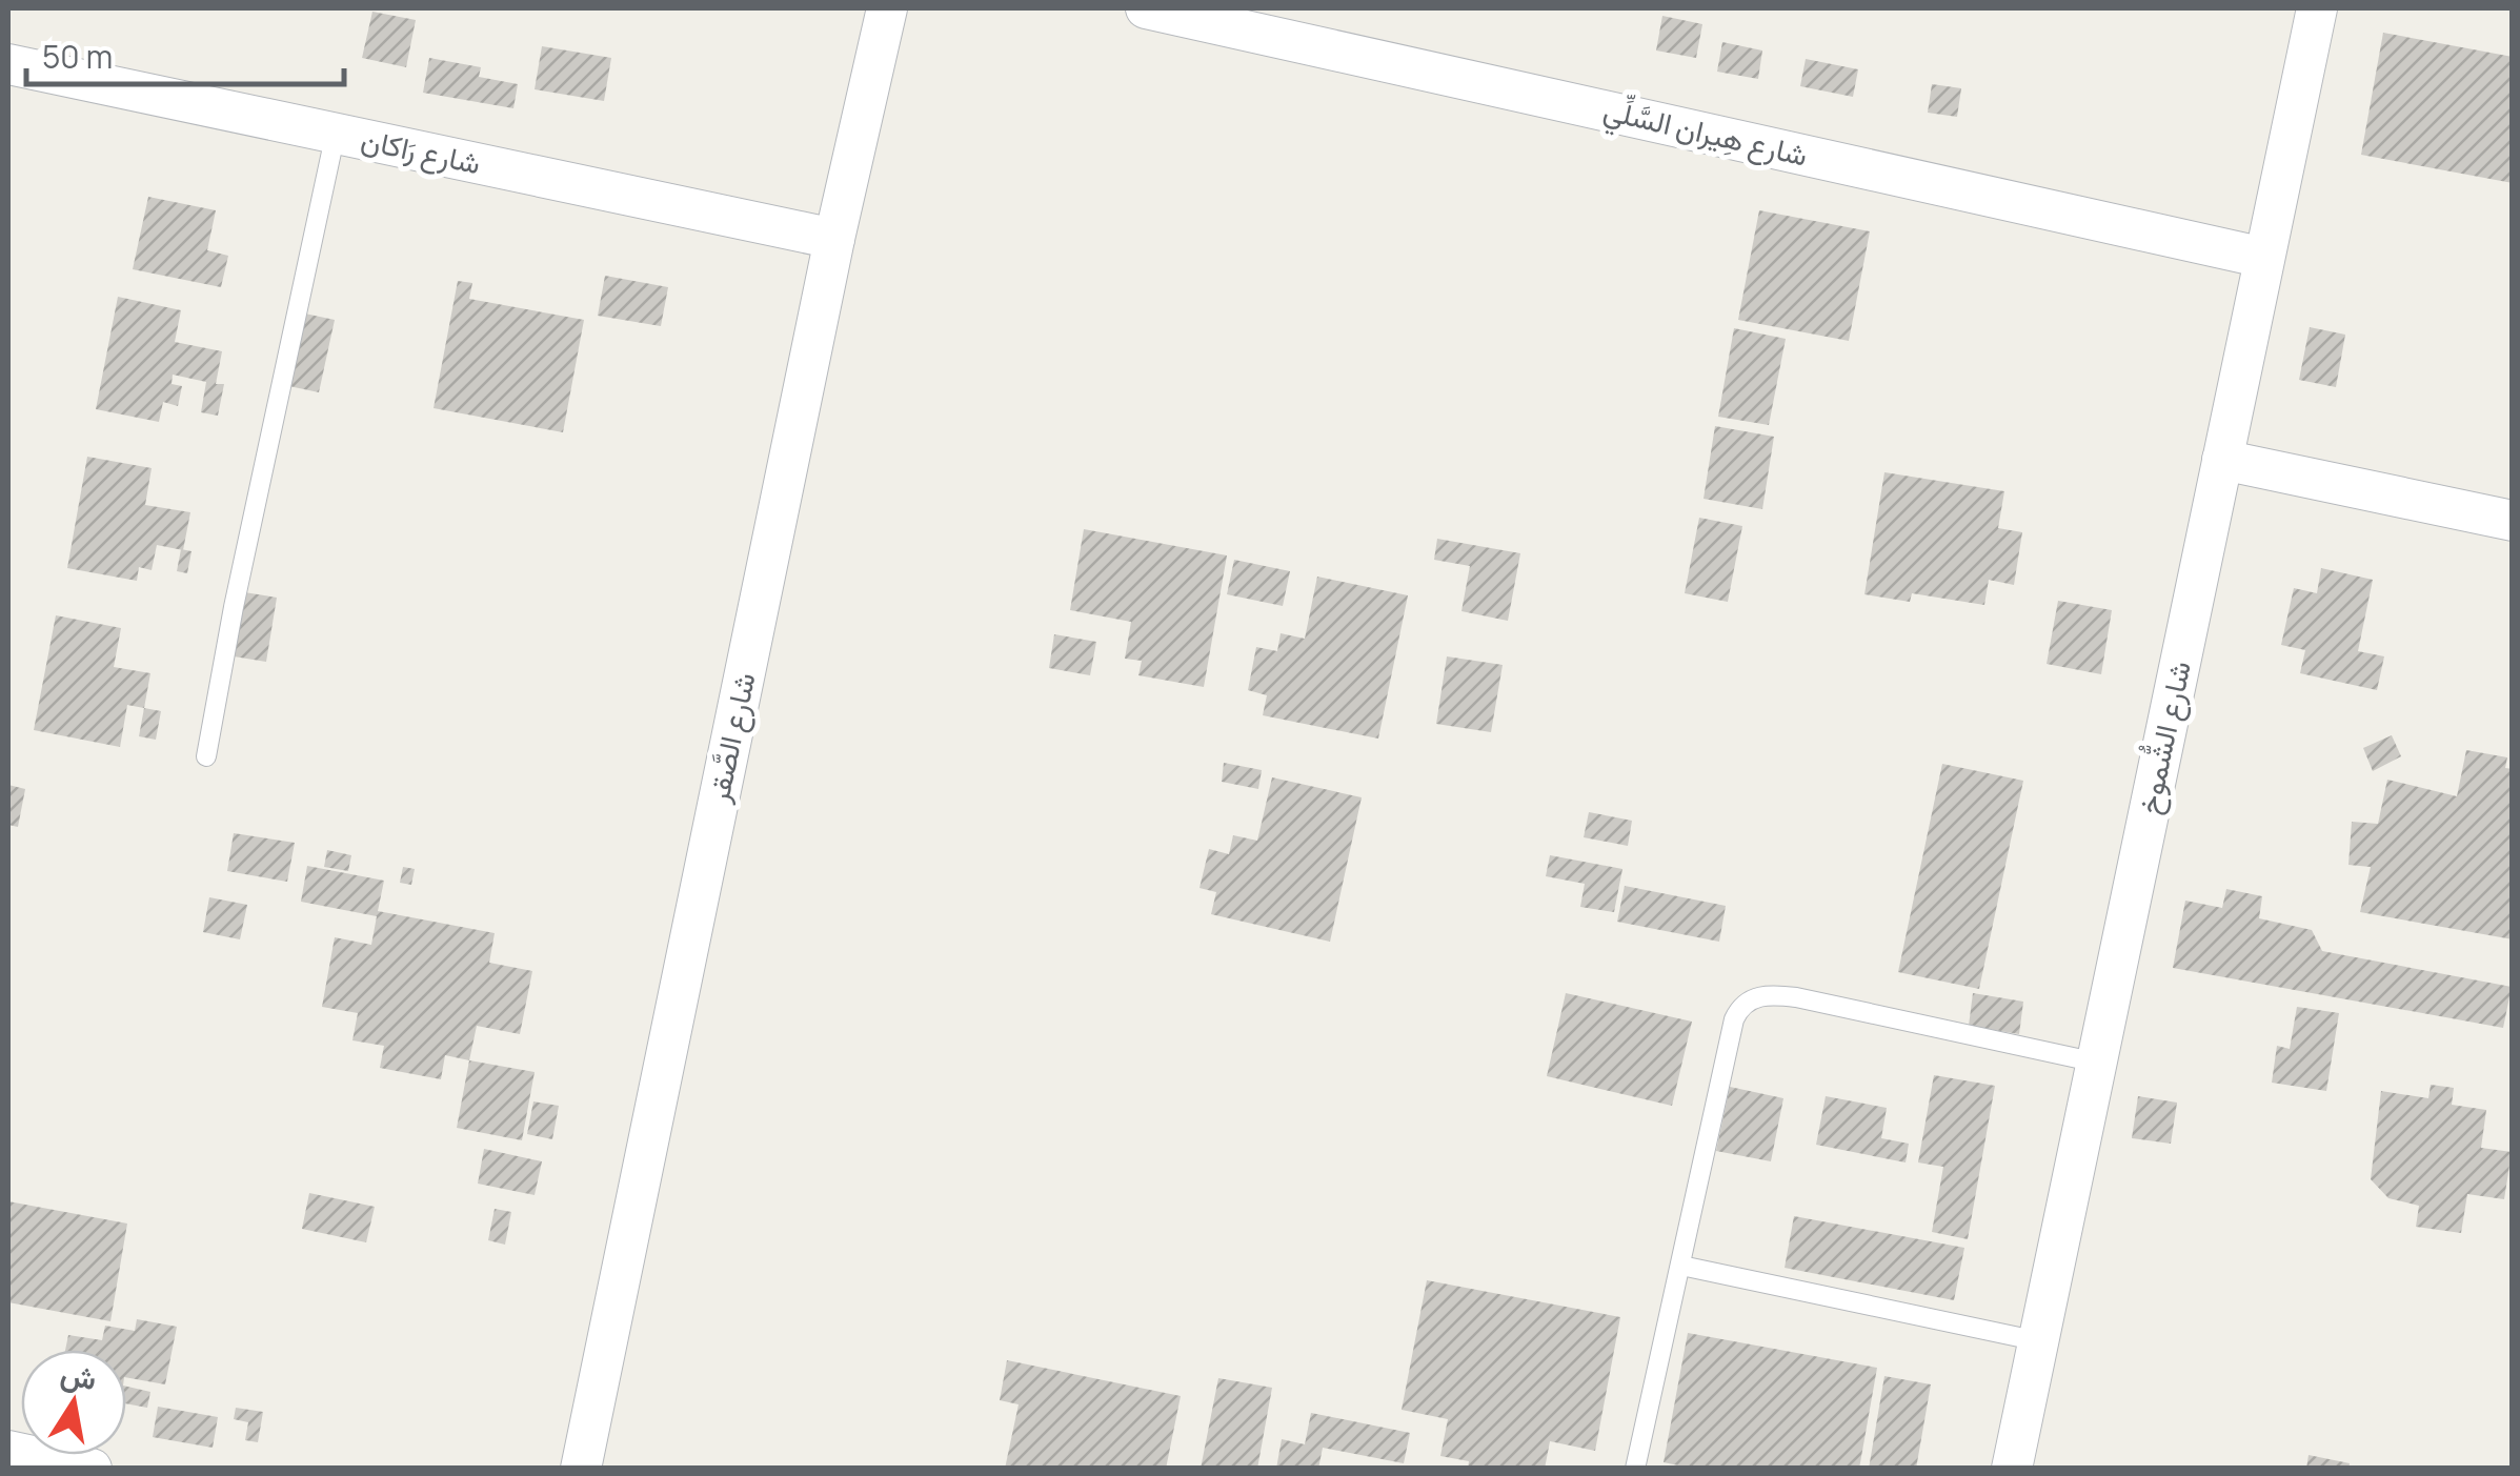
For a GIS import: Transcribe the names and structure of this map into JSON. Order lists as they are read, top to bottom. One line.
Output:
{"streets":{"street":["شارع هِيران السَّلِّي","شارع رَاكان","شارع الصَّقر","شارع الشُّموخ"]},"crossings":[["شارع هِيران السَّلِّي","شارع الشُّموخ"],["شارع رَاكان","شارع الصَّقر"]],"scale_bar":"50 m","north":"top"}
